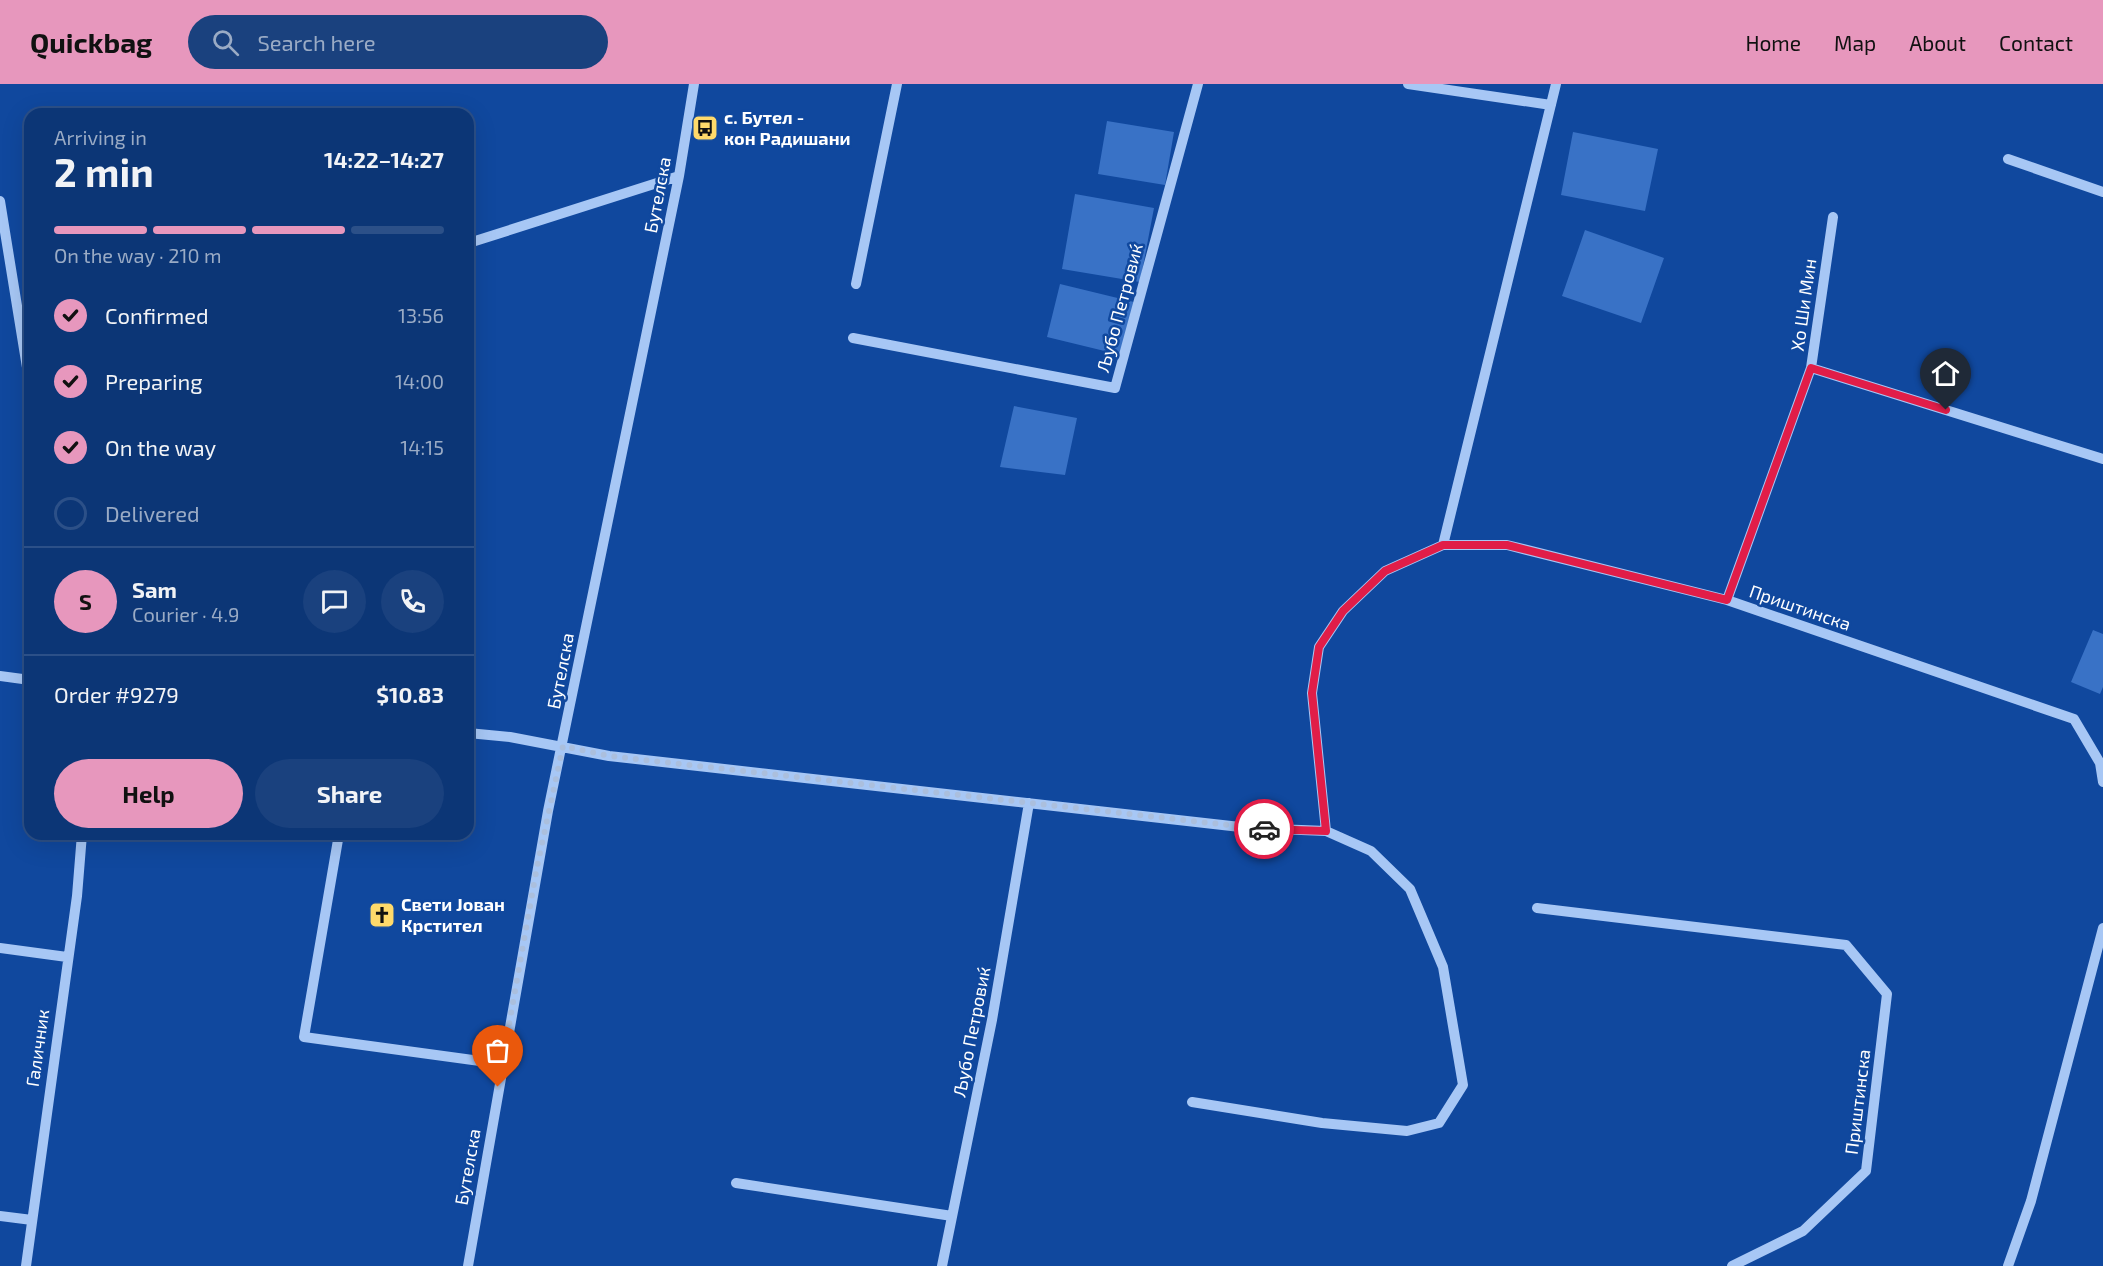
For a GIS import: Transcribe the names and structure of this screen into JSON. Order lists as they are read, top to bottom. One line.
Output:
{"streets":{"street":["Бутелска","Хо Ши Мин","Љубо Петровиќ","Приштинска","Галичник"]},"crossings":[["Хо Ши Мин","Приштинска"]],"places":{"bus stop":["с. Бутел - кон Радишани"],"church":["Свети Јован Крстител"]},"page":{"header":"Quickbag","search":"Search here","nav":["Home","Map","About","Contact"],"heading":["2 min","Arriving in","14:22–14:27"],"panel":["Sam","Courier · 4.9","Order #9279","$10.83"],"bar":"On the way · 210 m","list":[["Confirmed","13:56"],["Preparing","14:00"],["On the way","14:15"],"Delivered"],"round":"S","buttons":["Help","Share"]}}
